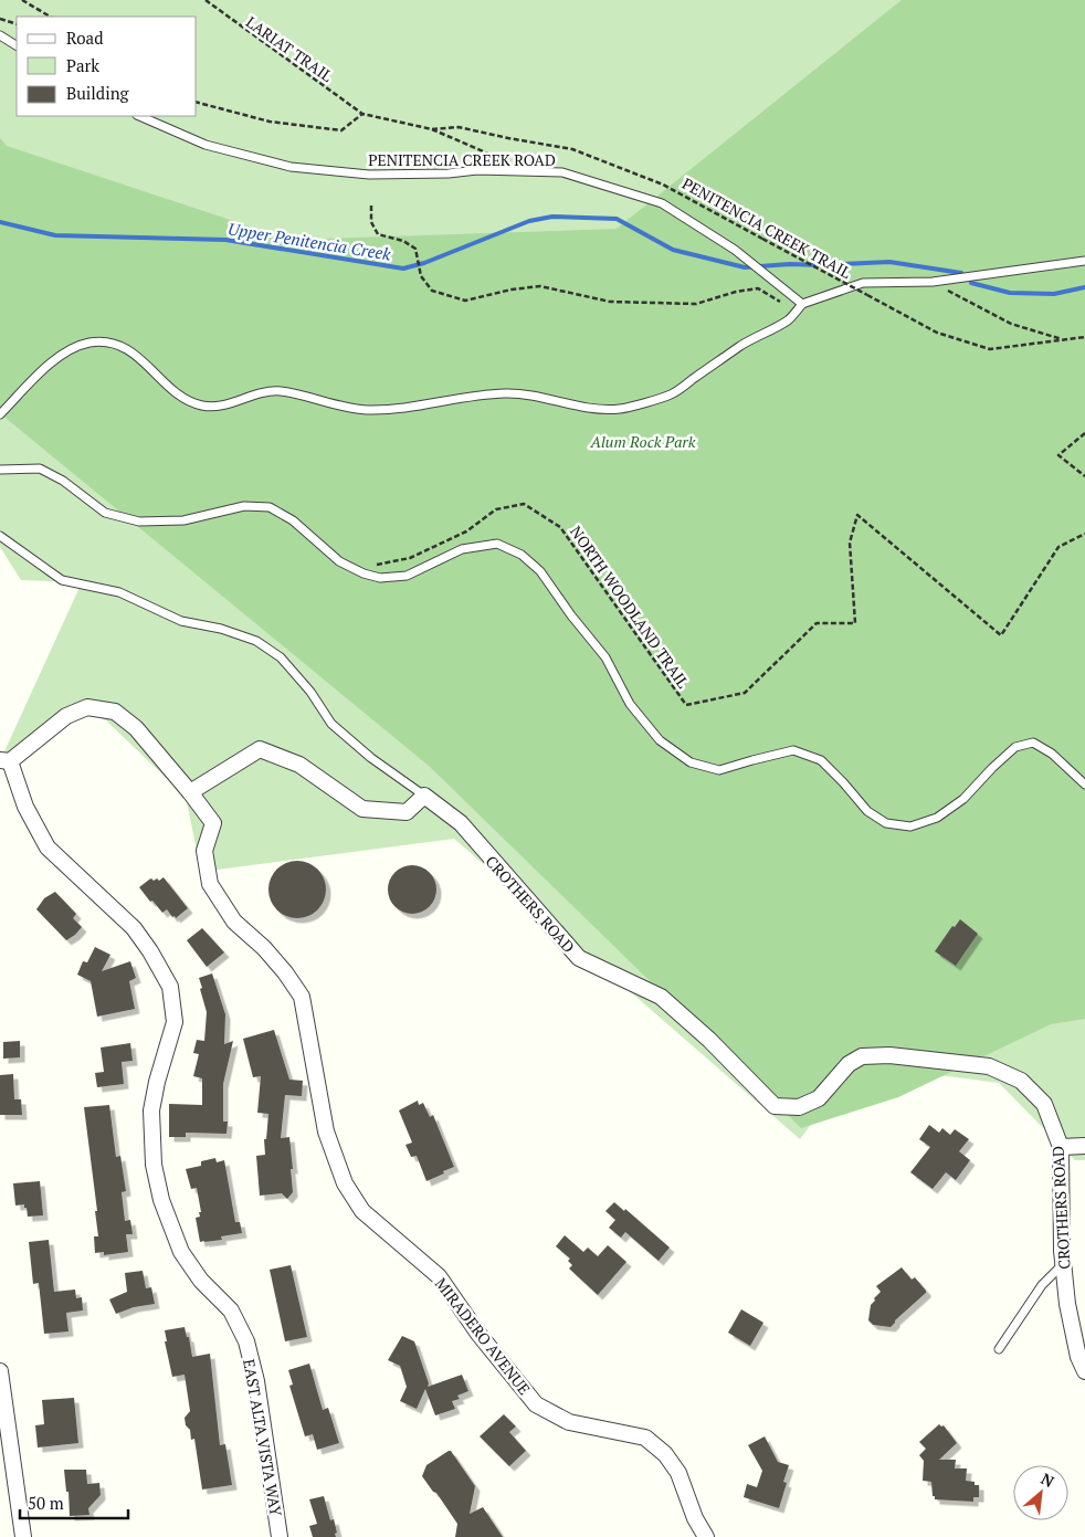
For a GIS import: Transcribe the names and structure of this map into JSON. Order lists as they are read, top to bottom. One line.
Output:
{"streets":{"street":["CROTHERS ROAD","MIRADERO AVENUE","EAST ALTA VISTA WAY"],"lane":["PENITENCIA CREEK ROAD"],"path":["LARIAT TRAIL","PENITENCIA CREEK TRAIL","NORTH WOODLAND TRAIL"]},"crossings":[["LARIAT TRAIL","PENITENCIA CREEK TRAIL"]],"water":["Upper Penitencia Creek"],"parks":["Alum Rock Park"],"legend":["Road","Park","Building"],"scale_bar":"50 m","north":"top right"}
